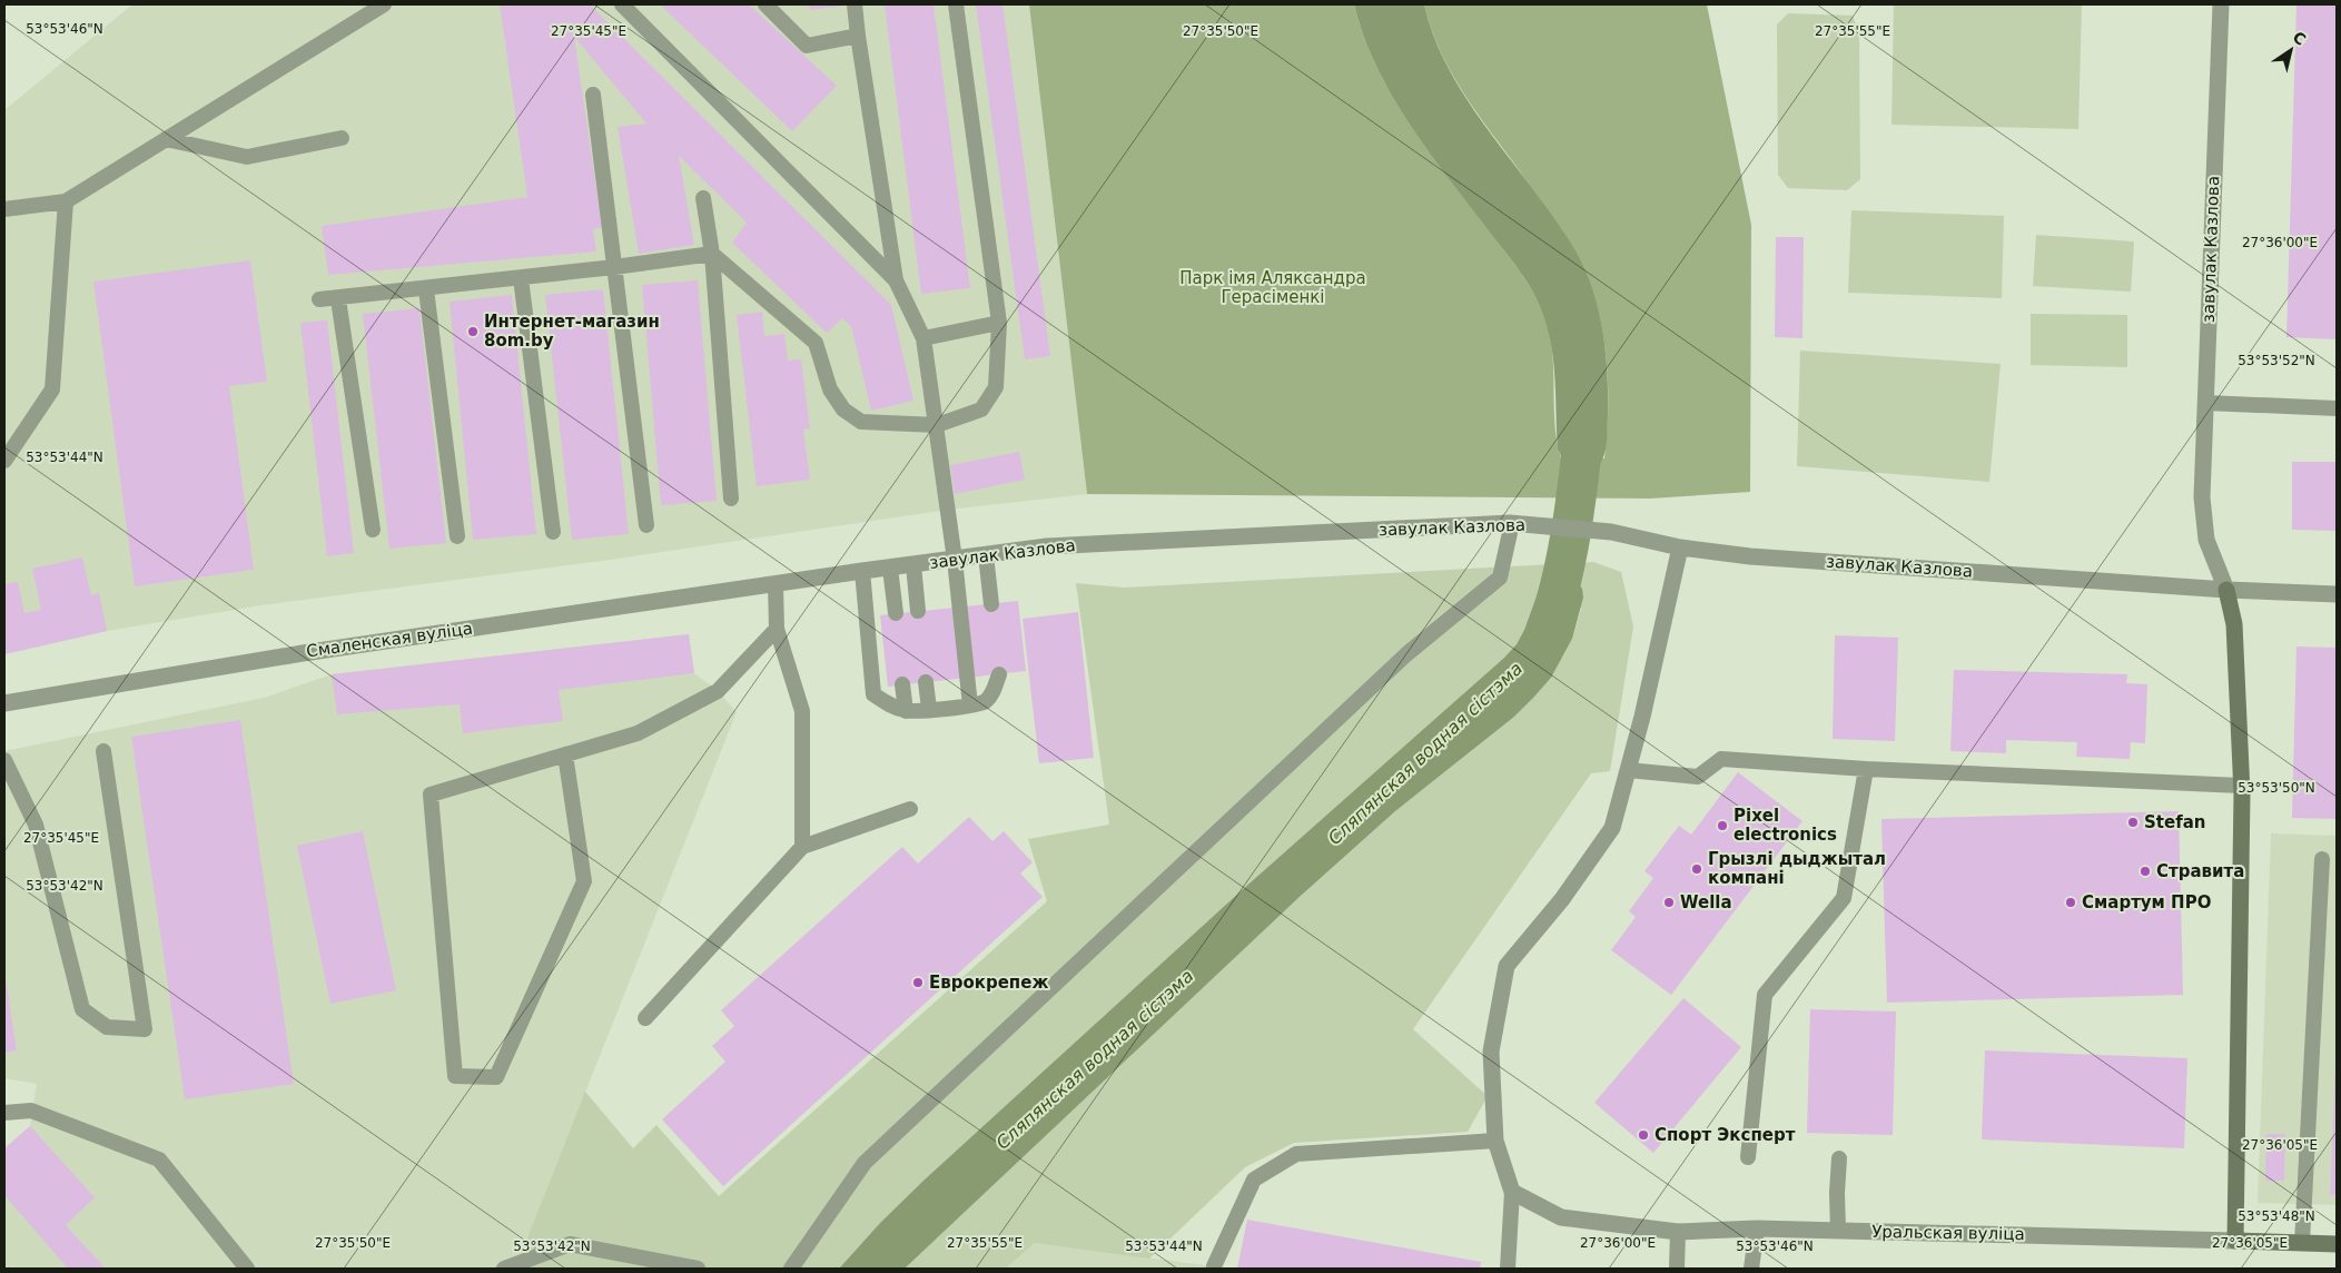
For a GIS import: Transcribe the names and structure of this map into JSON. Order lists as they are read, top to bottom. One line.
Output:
{"streets":{"street":["завулак Казлова","Смаленская вуліца","Уральская вуліца"]},"crossings":[["завулак Казлова","Смаленская вуліца"]],"water":["Сляпянская водная сістэма"],"parks":["Парк імя Аляксандра Герасіменкі"],"places":["Интернет-магазин 8om.by","Stefan","Pixel electronics","Грызлі дыджытал компані","Стравита","Wella","Смартум ПРО","Еврокрепеж","Спорт Эксперт"],"north":"top right","coordinates":["53°53'46\"N","27°35'45\"E","27°35'50\"E","27°35'55\"E","27°36'00\"E","53°53'52\"N","53°53'44\"N","53°53'50\"N","53°53'42\"N","27°36'05\"E","53°53'48\"N"]}
